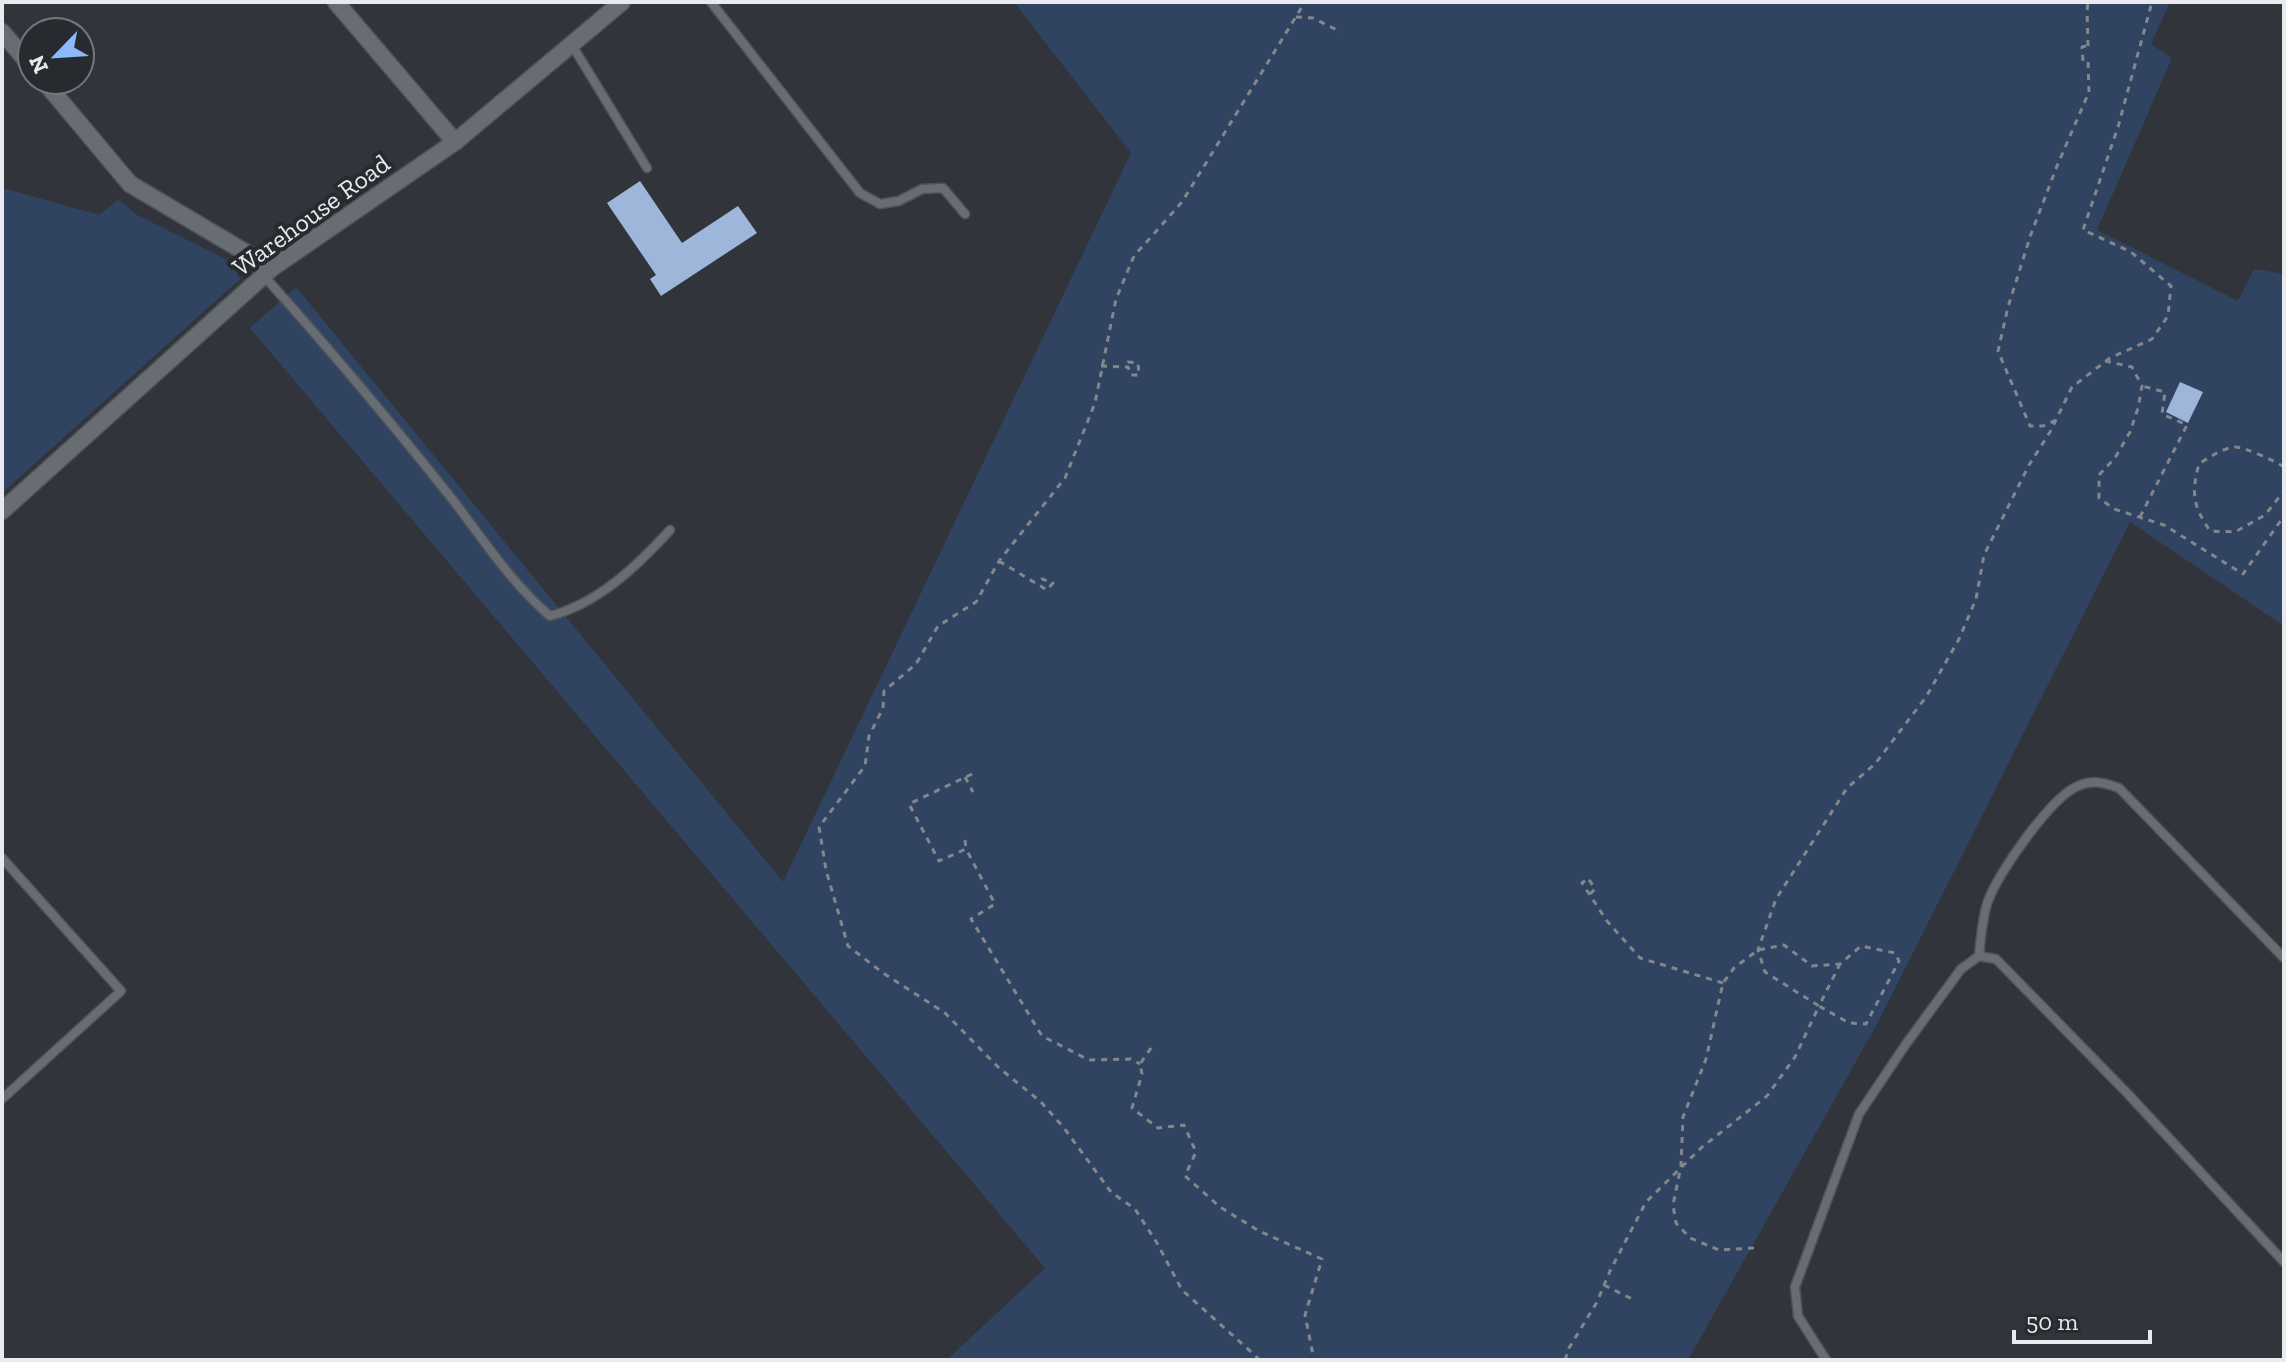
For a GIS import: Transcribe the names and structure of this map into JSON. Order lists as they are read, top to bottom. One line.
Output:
{"streets":{"street":["Warehouse Road"]},"scale_bar":"50 m","north":"bottom left"}
